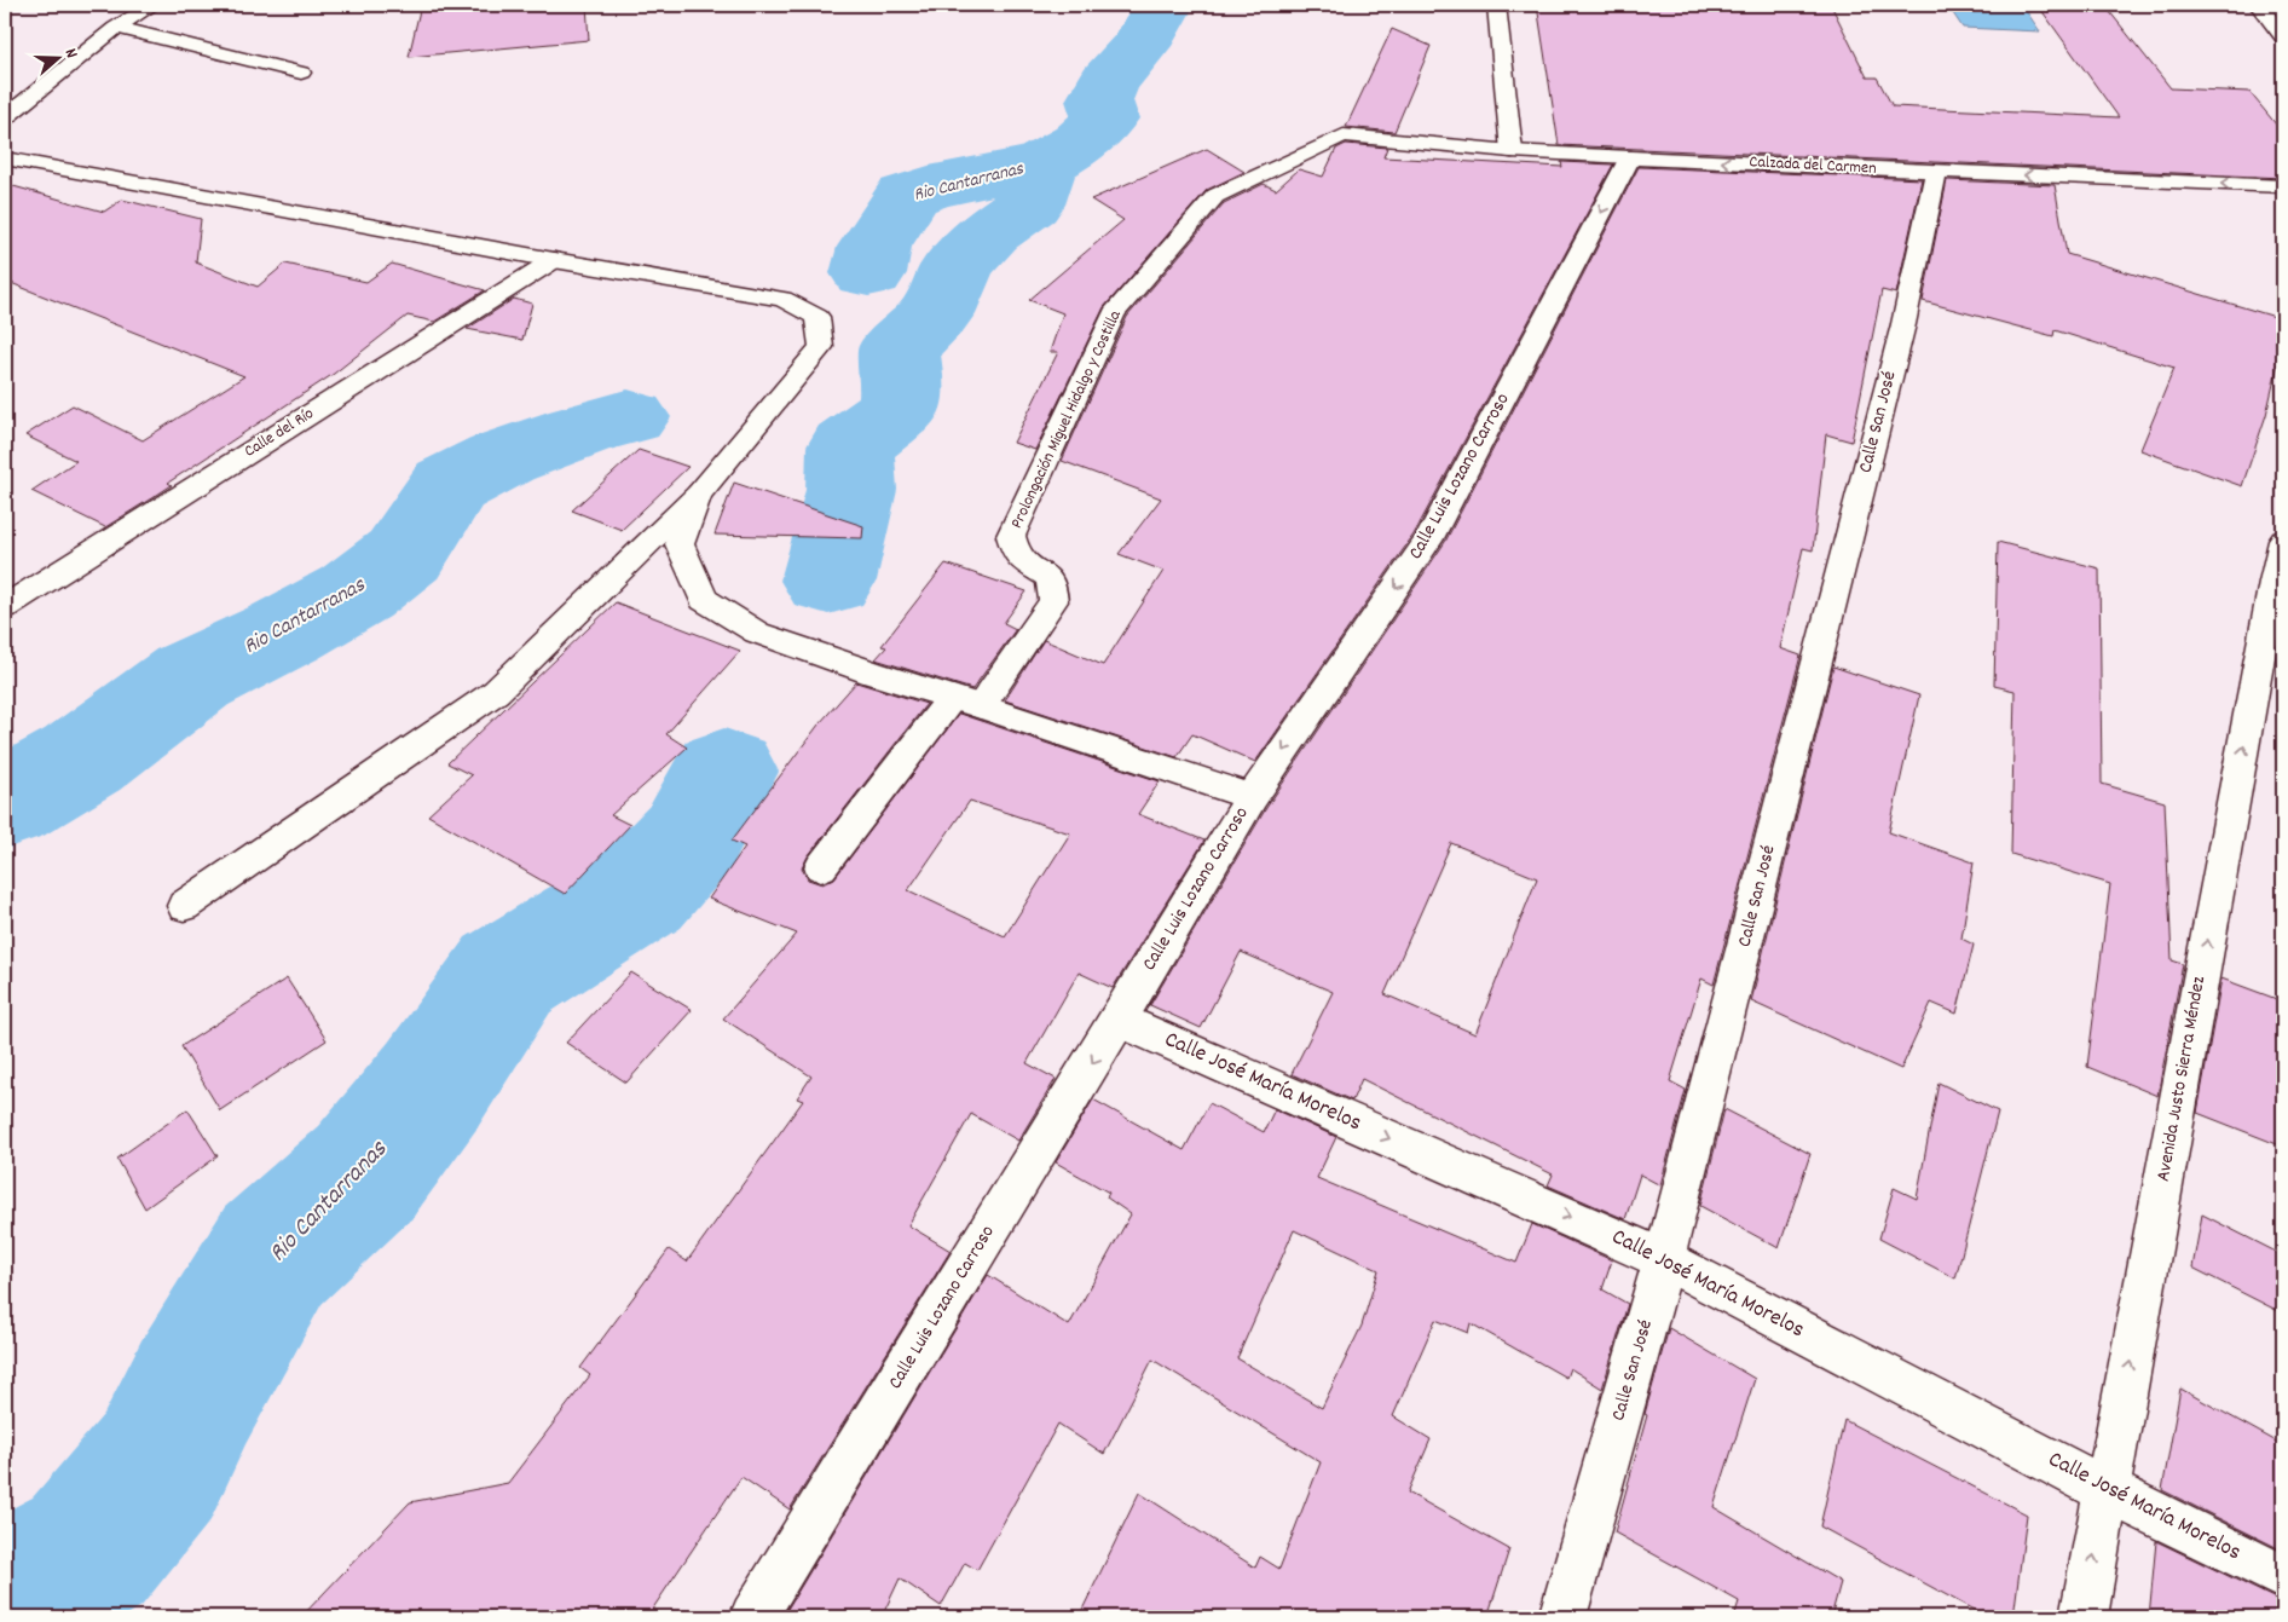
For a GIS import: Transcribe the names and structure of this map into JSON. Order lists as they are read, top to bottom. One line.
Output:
{"streets":{"street":["Calzada del Carmen","Prolongación Miguel Hidalgo y Costilla","Calle San José","Calle del Río","Calle Luis Lozano Carroso","Avenida Justo Sierra Méndez","Calle José María Morelos"]},"crossings":[["Calzada del Carmen","Prolongación Miguel Hidalgo y Costilla"],["Calzada del Carmen","Calle San José"],["Calzada del Carmen","Calle Luis Lozano Carroso"],["Calle San José","Calle José María Morelos"],["Calle Luis Lozano Carroso","Calle José María Morelos"],["Avenida Justo Sierra Méndez","Calle José María Morelos"]],"one_way":["Calzada del Carmen","Calle Luis Lozano Carroso","Avenida Justo Sierra Méndez","Calle José María Morelos"],"water":["Rio Cantarranas"],"north":"right"}
